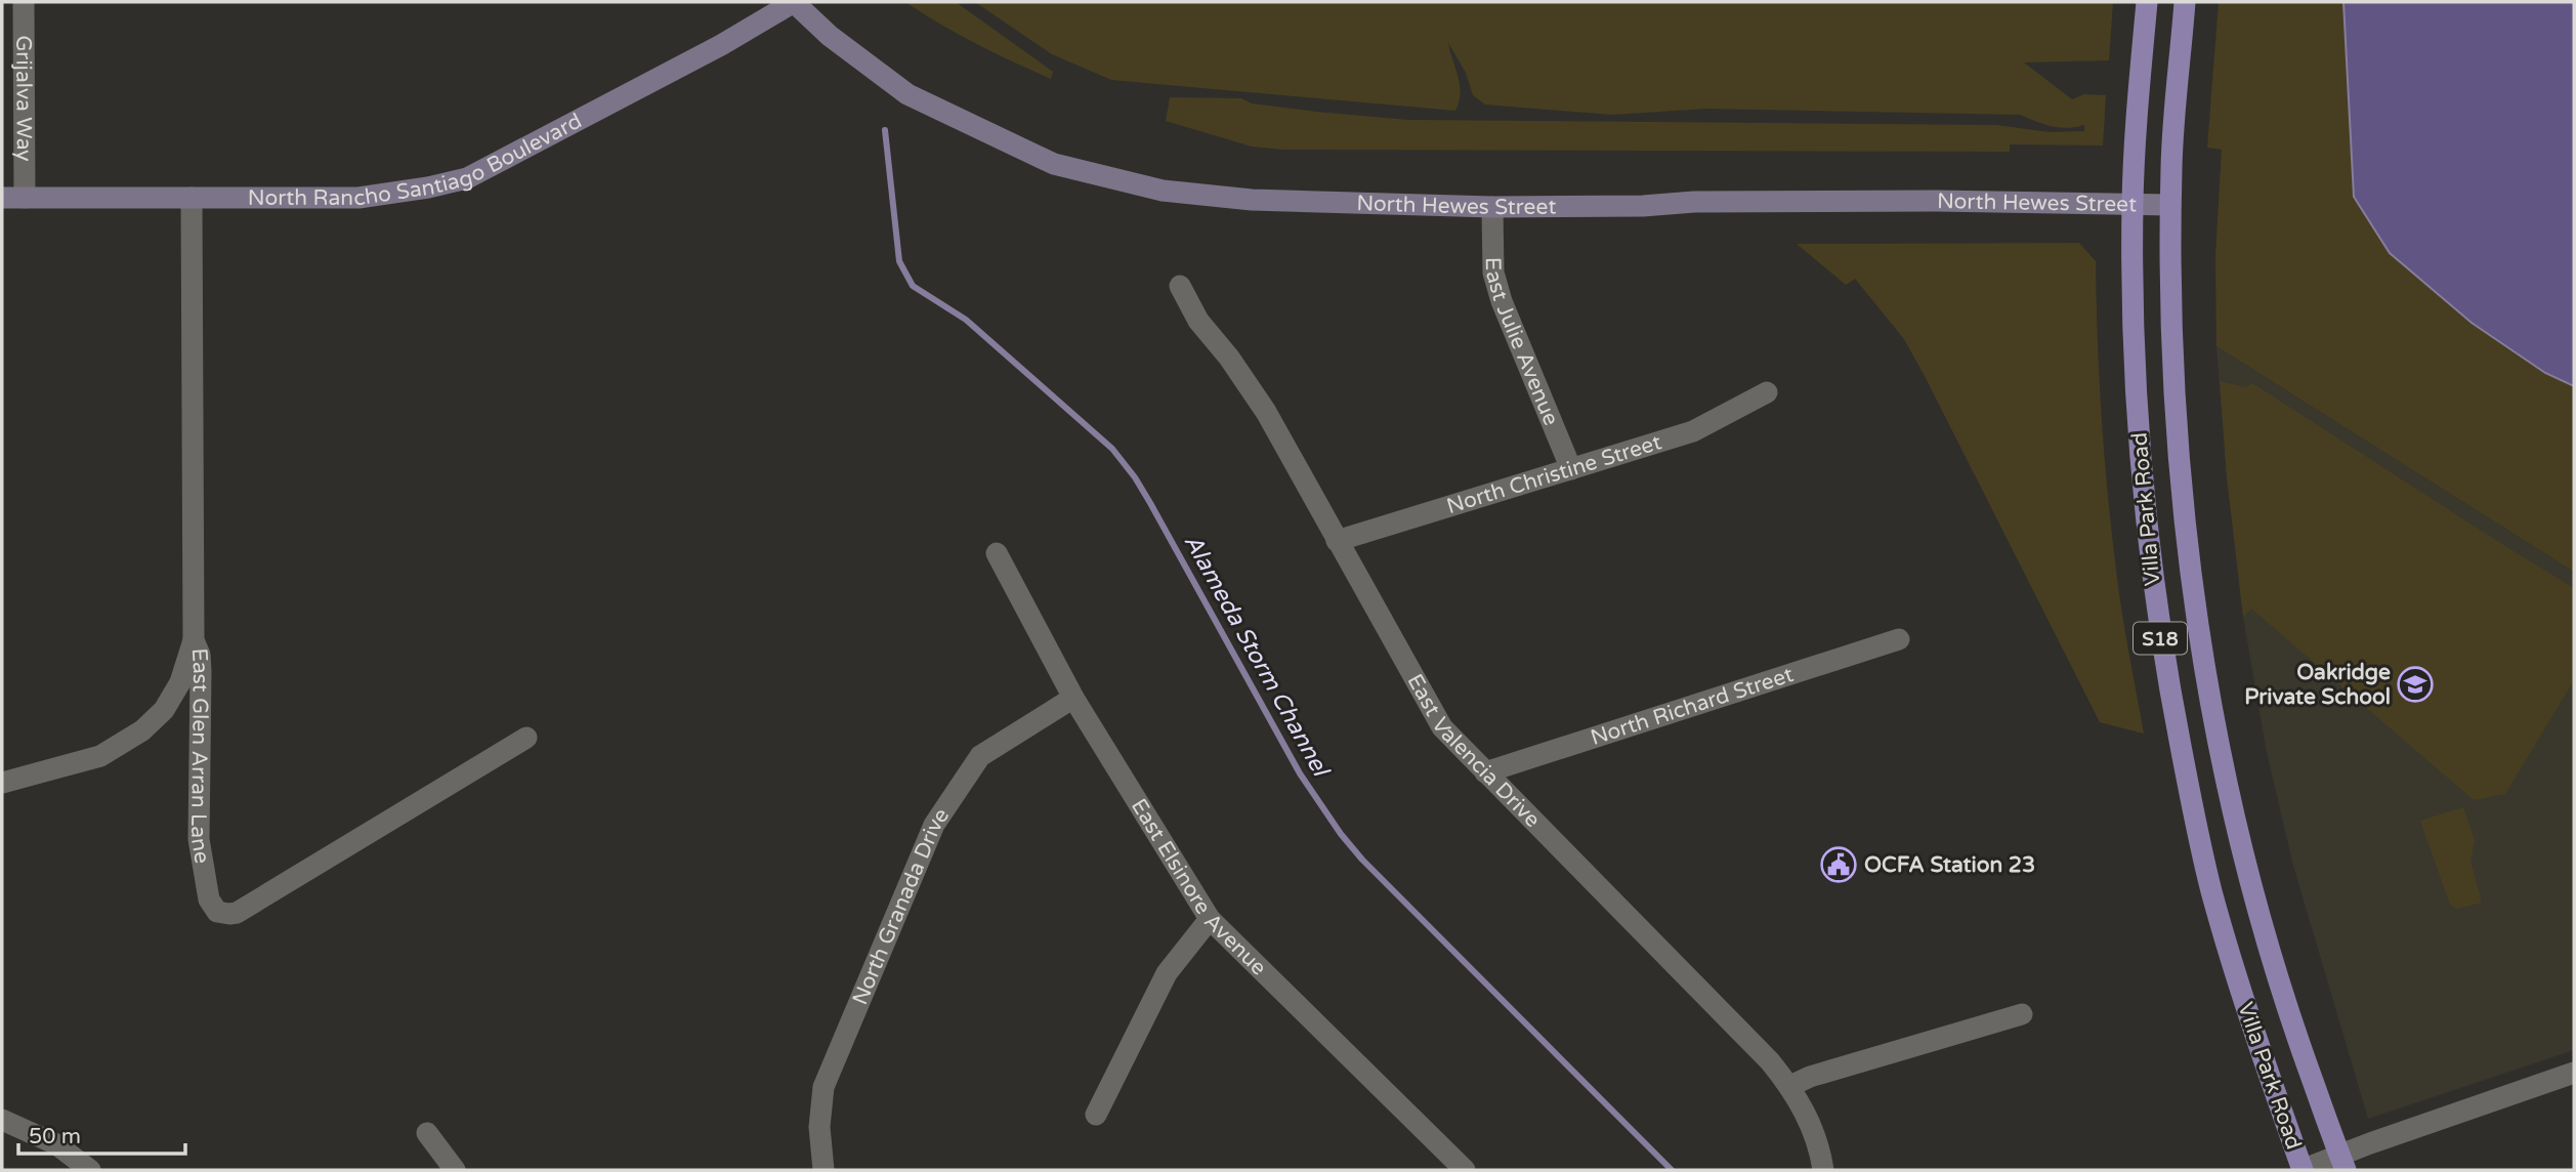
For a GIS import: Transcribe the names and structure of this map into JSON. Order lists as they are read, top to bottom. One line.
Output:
{"streets":{"main road":["North Rancho Santiago Boulevard","North Hewes Street","Villa Park Road","S18"],"street":["Grijalva Way","East Julie Avenue","North Christine Street","North Richard Street","East Valencia Drive","East Glen Arran Lane","East Elsinore Avenue","North Granada Drive"]},"crossings":[["Grijalva Way","North Rancho Santiago Boulevard"],["North Rancho Santiago Boulevard","North Hewes Street"],["North Rancho Santiago Boulevard","East Glen Arran Lane"],["North Hewes Street","East Julie Avenue"],["North Hewes Street","Villa Park Road"],["East Julie Avenue","North Christine Street"],["North Christine Street","East Valencia Drive"],["North Richard Street","East Valencia Drive"],["East Elsinore Avenue","North Granada Drive"]],"water":["Alameda Storm Channel"],"places":{"school or university":["Oakridge Private School"],"public building":["OCFA Station 23"]},"scale_bar":"50 m"}
